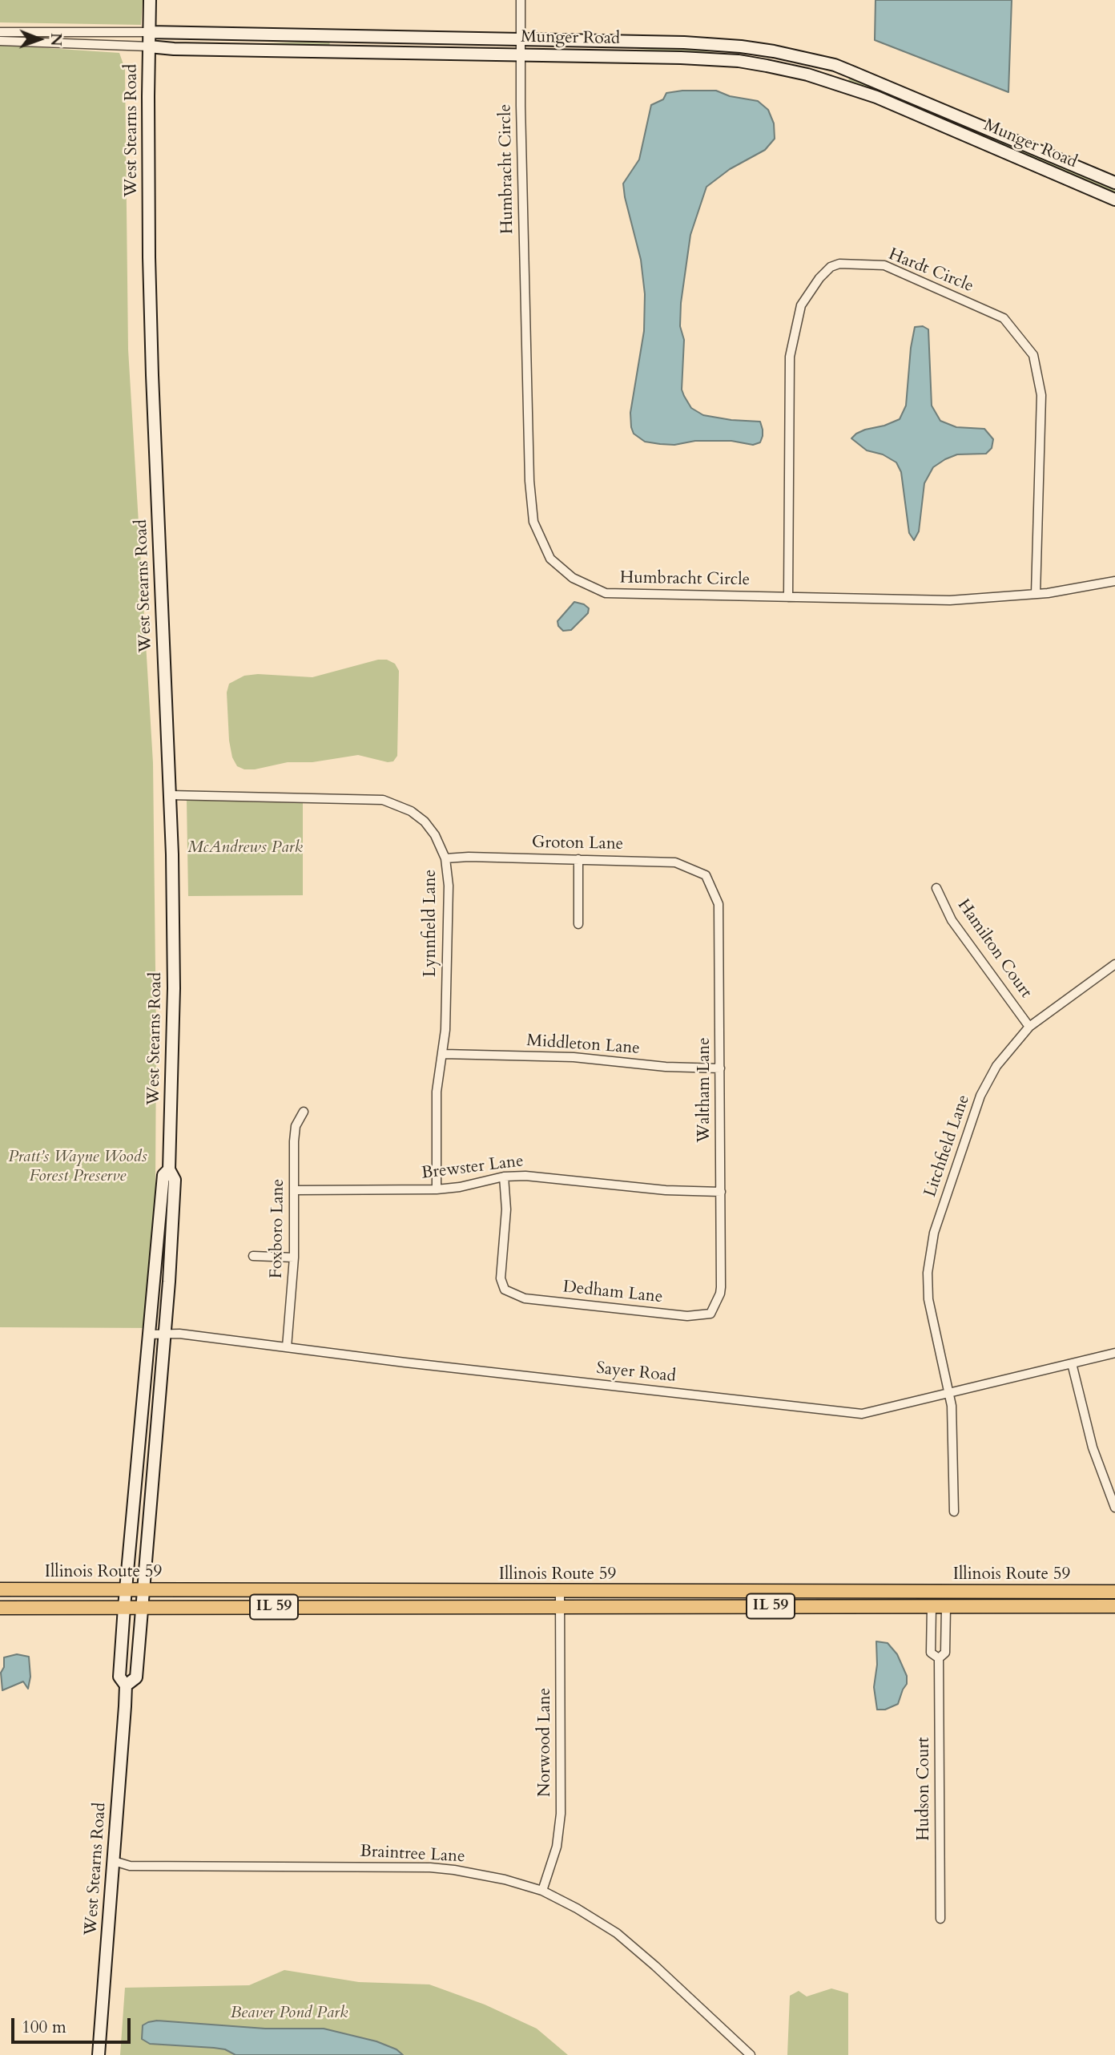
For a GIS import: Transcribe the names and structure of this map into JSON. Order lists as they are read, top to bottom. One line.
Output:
{"streets":{"main road":["Munger Road","West Stearns Road","Illinois Route 59","IL 59"],"street":["Humbracht Circle","Hardt Circle","Groton Lane","Lynnfield Lane","Hamilton Court","Middleton Lane","Waltham Lane","Litchfield Lane","Brewster Lane","Foxboro Lane","Dedham Lane","Sayer Road","Norwood Lane","Hudson Court","Braintree Lane"]},"crossings":[["Munger Road","West Stearns Road"],["Munger Road","Humbracht Circle"],["West Stearns Road","Lynnfield Lane"],["West Stearns Road","Sayer Road"],["West Stearns Road","Illinois Route 59"],["West Stearns Road","Braintree Lane"],["Humbracht Circle","Hardt Circle"],["Groton Lane","Lynnfield Lane"],["Groton Lane","Waltham Lane"],["Lynnfield Lane","Middleton Lane"],["Lynnfield Lane","Brewster Lane"],["Hamilton Court","Litchfield Lane"],["Middleton Lane","Waltham Lane"],["Waltham Lane","Brewster Lane"],["Waltham Lane","Dedham Lane"],["Litchfield Lane","Sayer Road"],["Brewster Lane","Foxboro Lane"],["Brewster Lane","Dedham Lane"],["Foxboro Lane","Sayer Road"],["Illinois Route 59","Norwood Lane"],["Illinois Route 59","Hudson Court"],["Norwood Lane","Braintree Lane"]],"parks":["McAndrews Park","Pratt’s Wayne Woods Forest Preserve","Beaver Pond Park"],"scale_bar":"100 m","north":"right"}
